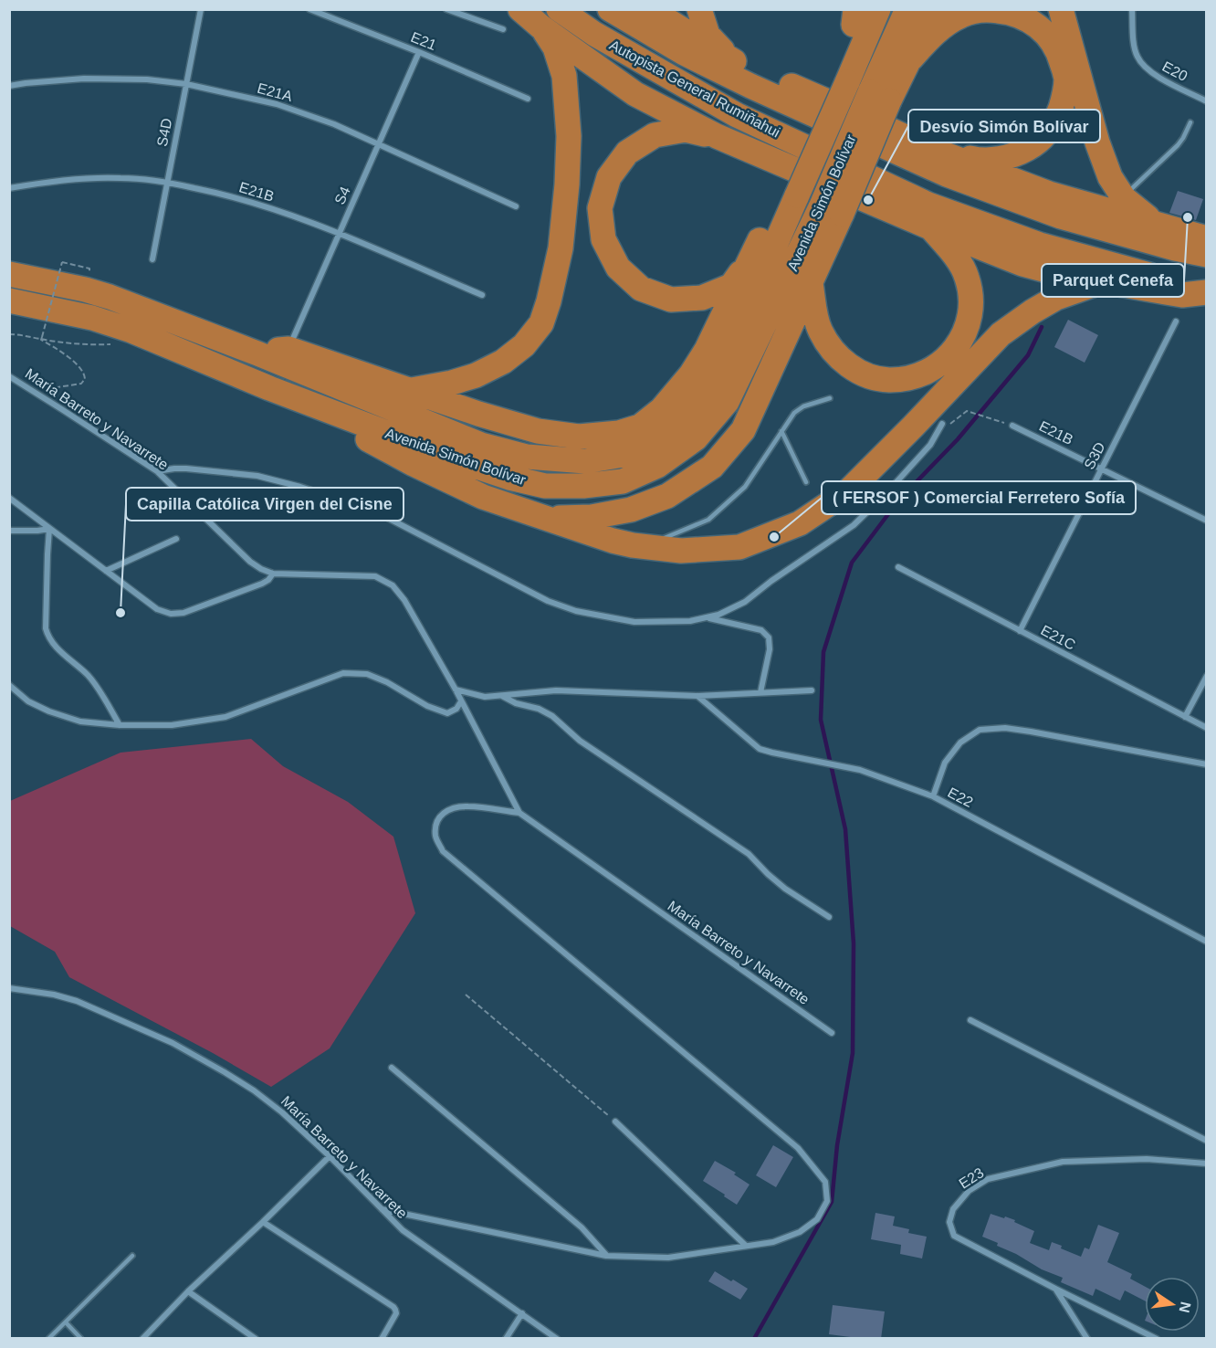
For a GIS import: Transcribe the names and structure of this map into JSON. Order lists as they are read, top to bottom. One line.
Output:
{"streets":{"highway":["Autopista General Rumiñahui","Avenida Simón Bolívar"],"street":["E21","E20","E21A","S4D","E21B","S4","María Barreto y Navarrete","S3D","E21C","E22","E23"]},"crossings":[["E21","S4"],["E21A","S4D"],["E21A","S4"],["S4D","E21B"],["E21B","S4"],["E21B","S3D"],["S3D","E21C"]],"places":["Desvío Simón Bolívar","Parquet Cenefa","( FERSOF ) Comercial Ferretero Sofía","Capilla Católica Virgen del Cisne"],"north":"right"}
